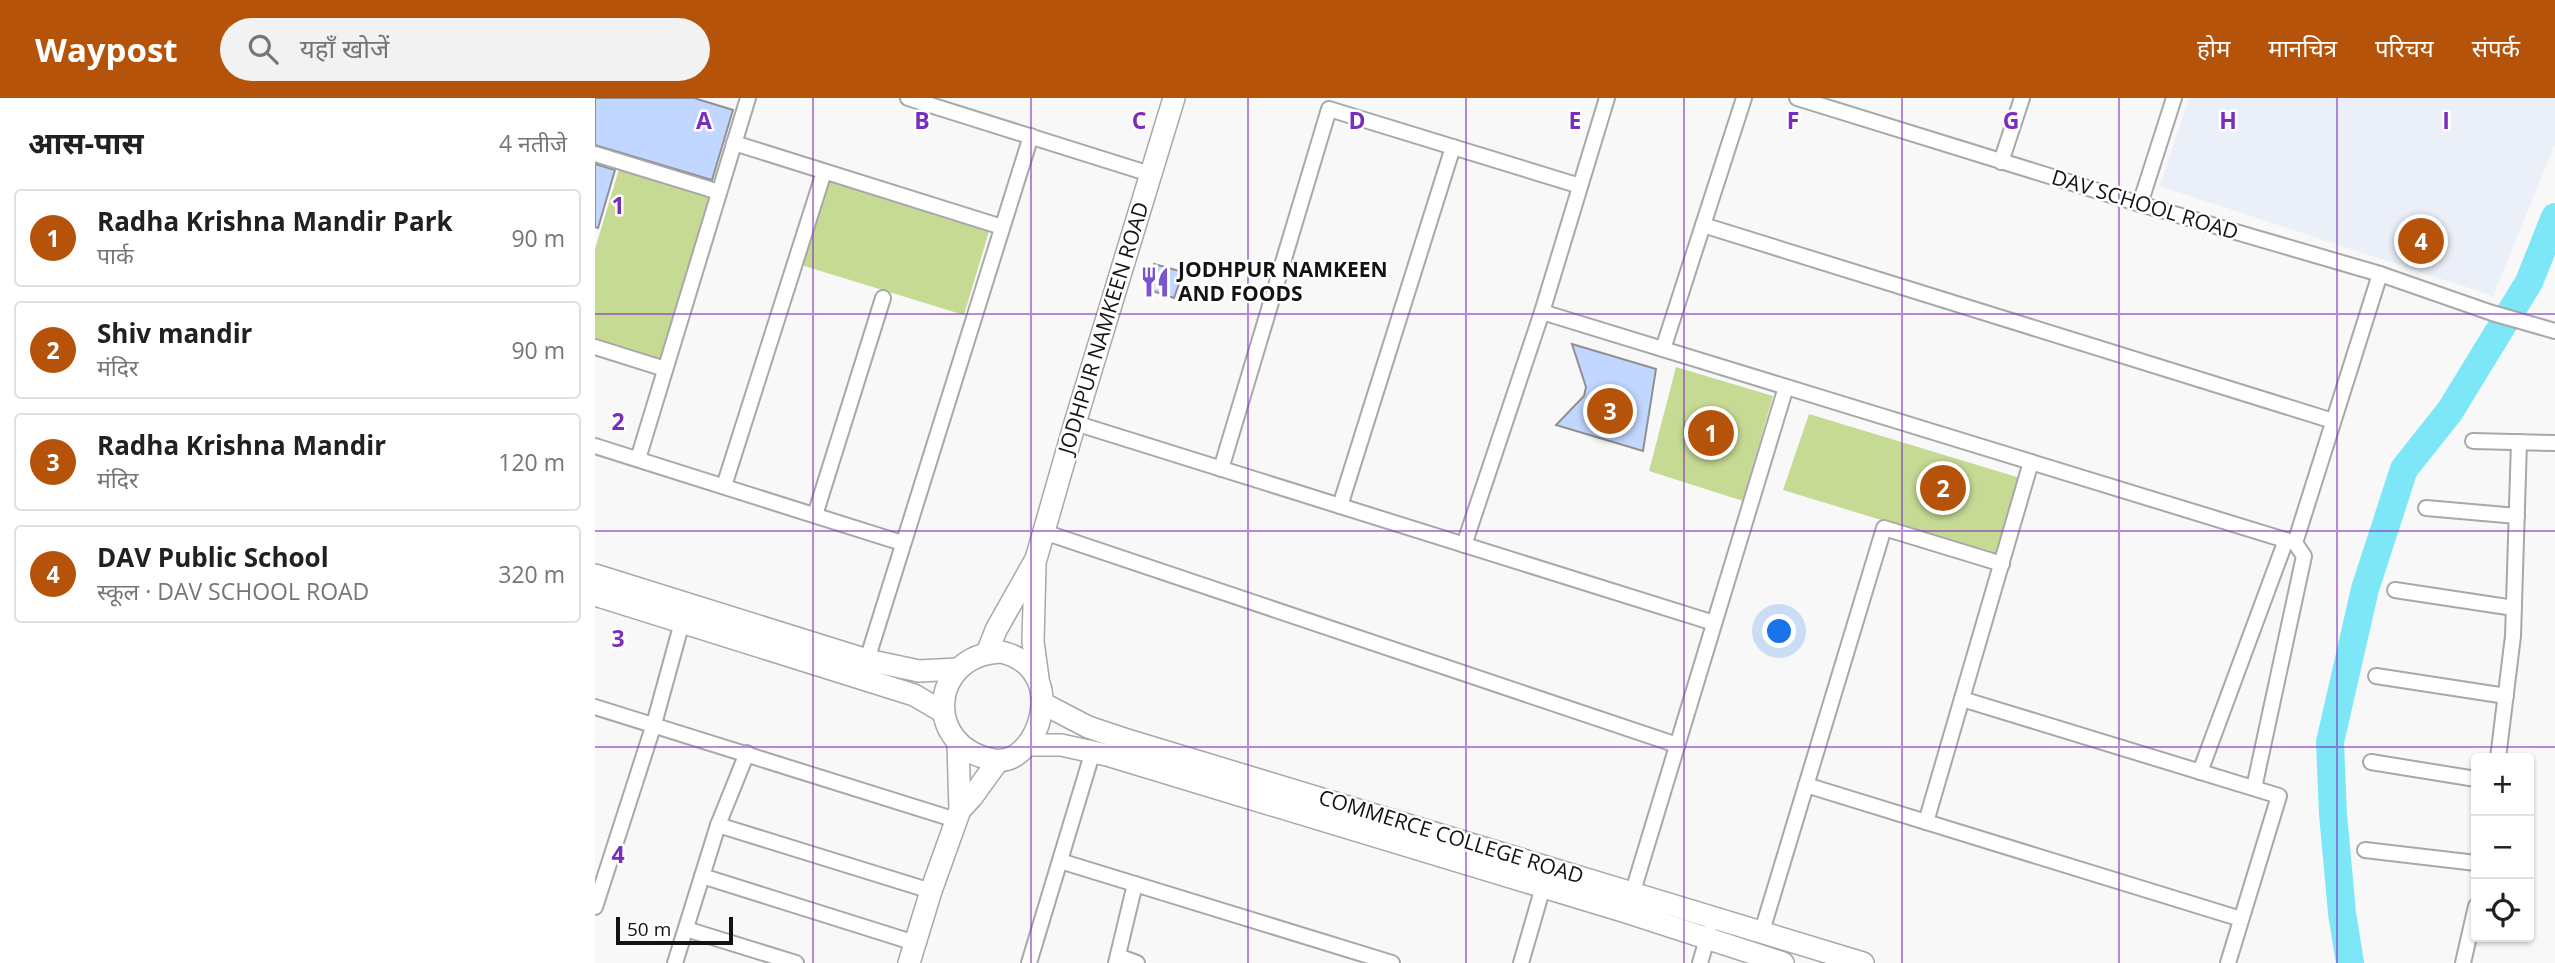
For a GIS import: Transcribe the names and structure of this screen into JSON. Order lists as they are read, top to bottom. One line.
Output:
{"streets":{"street":["DAV SCHOOL ROAD","JODHPUR NAMKEEN ROAD","COMMERCE COLLEGE ROAD"]},"places":{"restaurant":["JODHPUR NAMKEEN AND FOODS"]},"scale_bar":"50 m","page":{"header":"Waypost","search":"यहाँ खोजें","nav":["होम","मानचित्र","परिचय","संपर्क"],"heading":["आस-पास","4 नतीजे"],"list":[{"mark":"1","name":"Radha Krishna Mandir Park","note":"पार्क","value":"90 m"},{"mark":"2","name":"Shiv mandir","note":"मंदिर","value":"90 m"},{"mark":"3","name":"Radha Krishna Mandir","note":"मंदिर","value":"120 m"},{"mark":"4","name":"DAV Public School","note":"स्कूल · DAV SCHOOL ROAD","value":"320 m"}],"pins":["4","3","1","2"],"map_buttons":["+","−"],"scale":"50 m"},"grid":{"columns":["A","B","C","D","E","F","G","H","I"],"rows":["1","2","3","4"]}}
